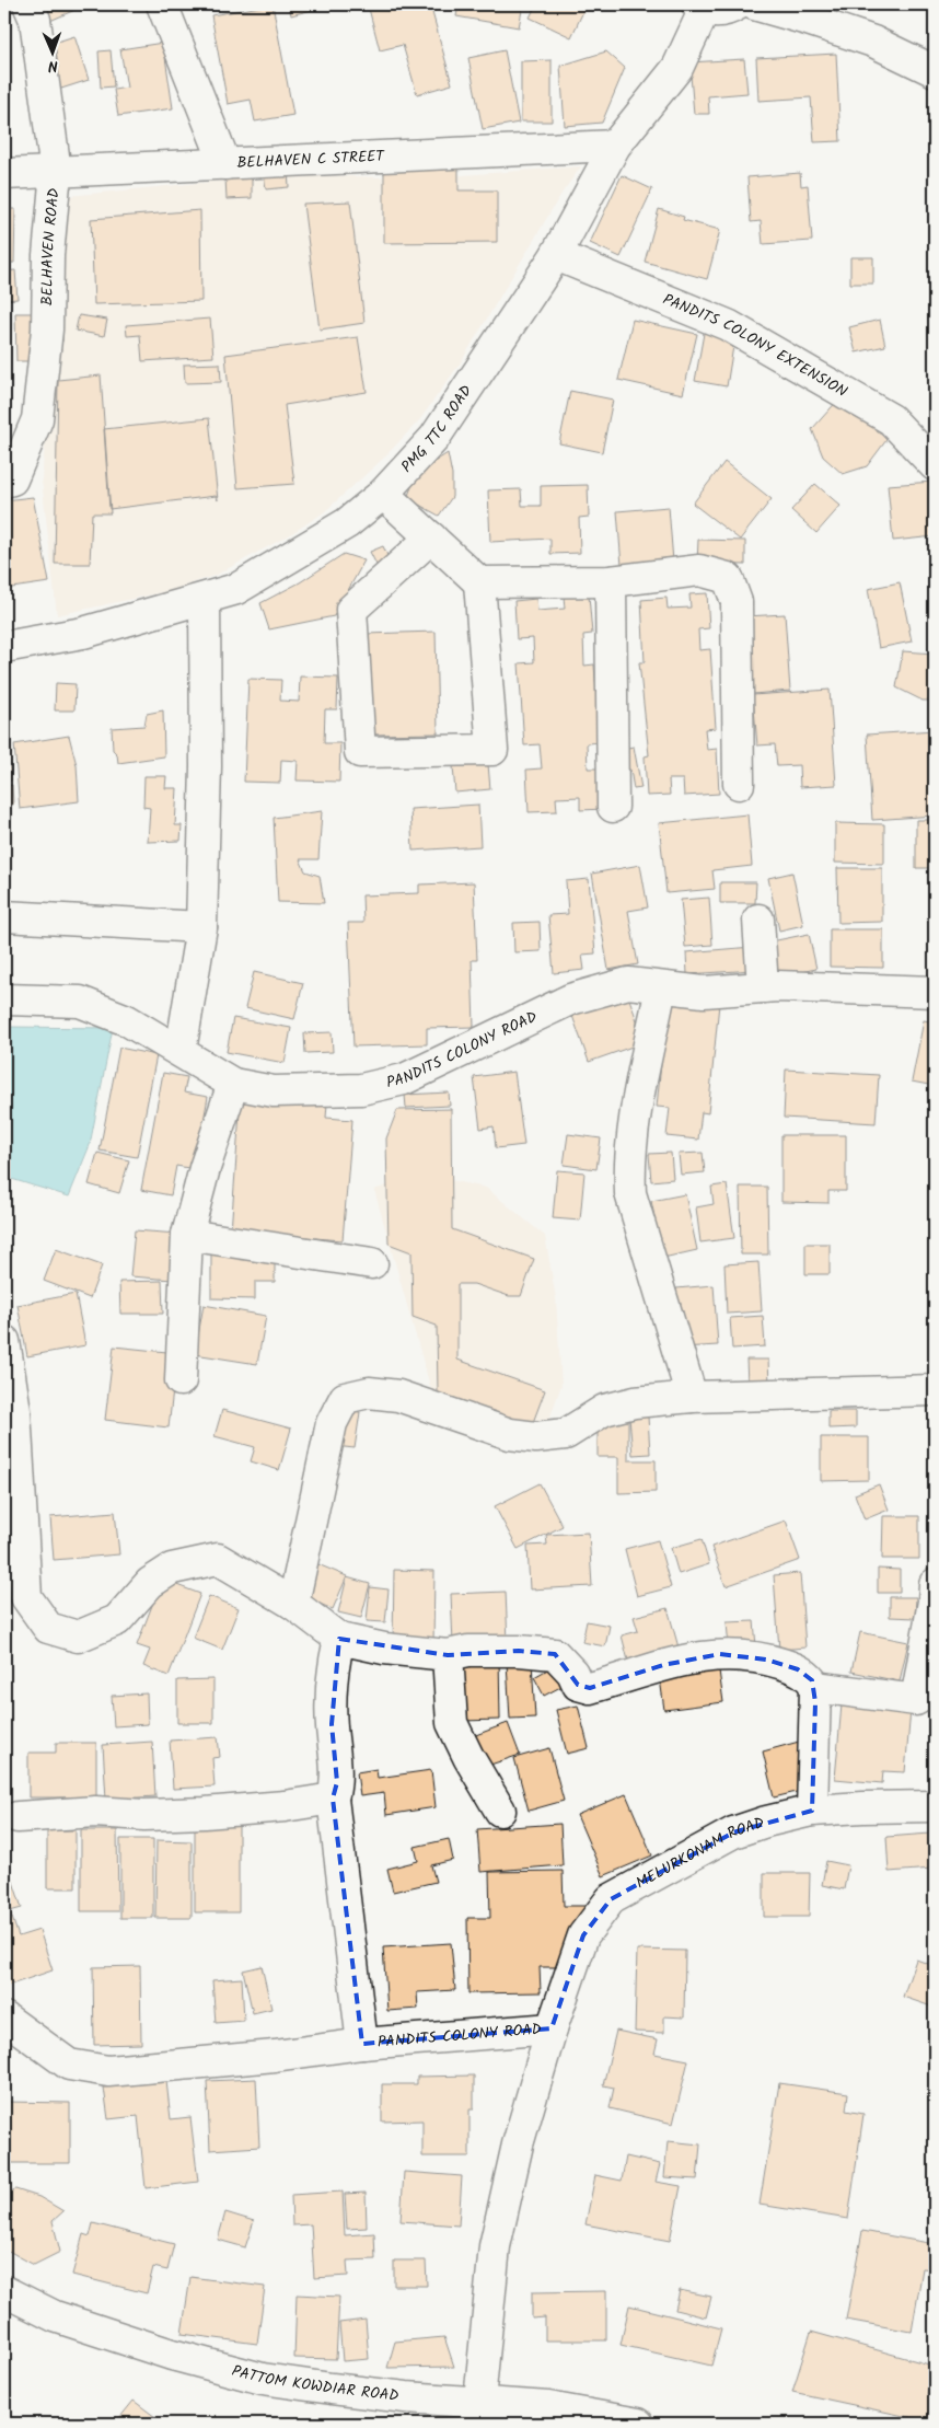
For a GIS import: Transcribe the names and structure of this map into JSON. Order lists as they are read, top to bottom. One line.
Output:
{"streets":{"street":["BELHAVEN C STREET","BELHAVEN ROAD","PANDITS COLONY EXTENSION","PMG TTC ROAD","PANDITS COLONY ROAD","MELURKONAM ROAD","PATTOM KOWDIAR ROAD"]},"crossings":[["BELHAVEN C STREET","BELHAVEN ROAD"],["BELHAVEN C STREET","PMG TTC ROAD"],["PANDITS COLONY EXTENSION","PMG TTC ROAD"],["PANDITS COLONY ROAD","MELURKONAM ROAD"],["PANDITS COLONY ROAD","PATTOM KOWDIAR ROAD"]],"north":"bottom"}
